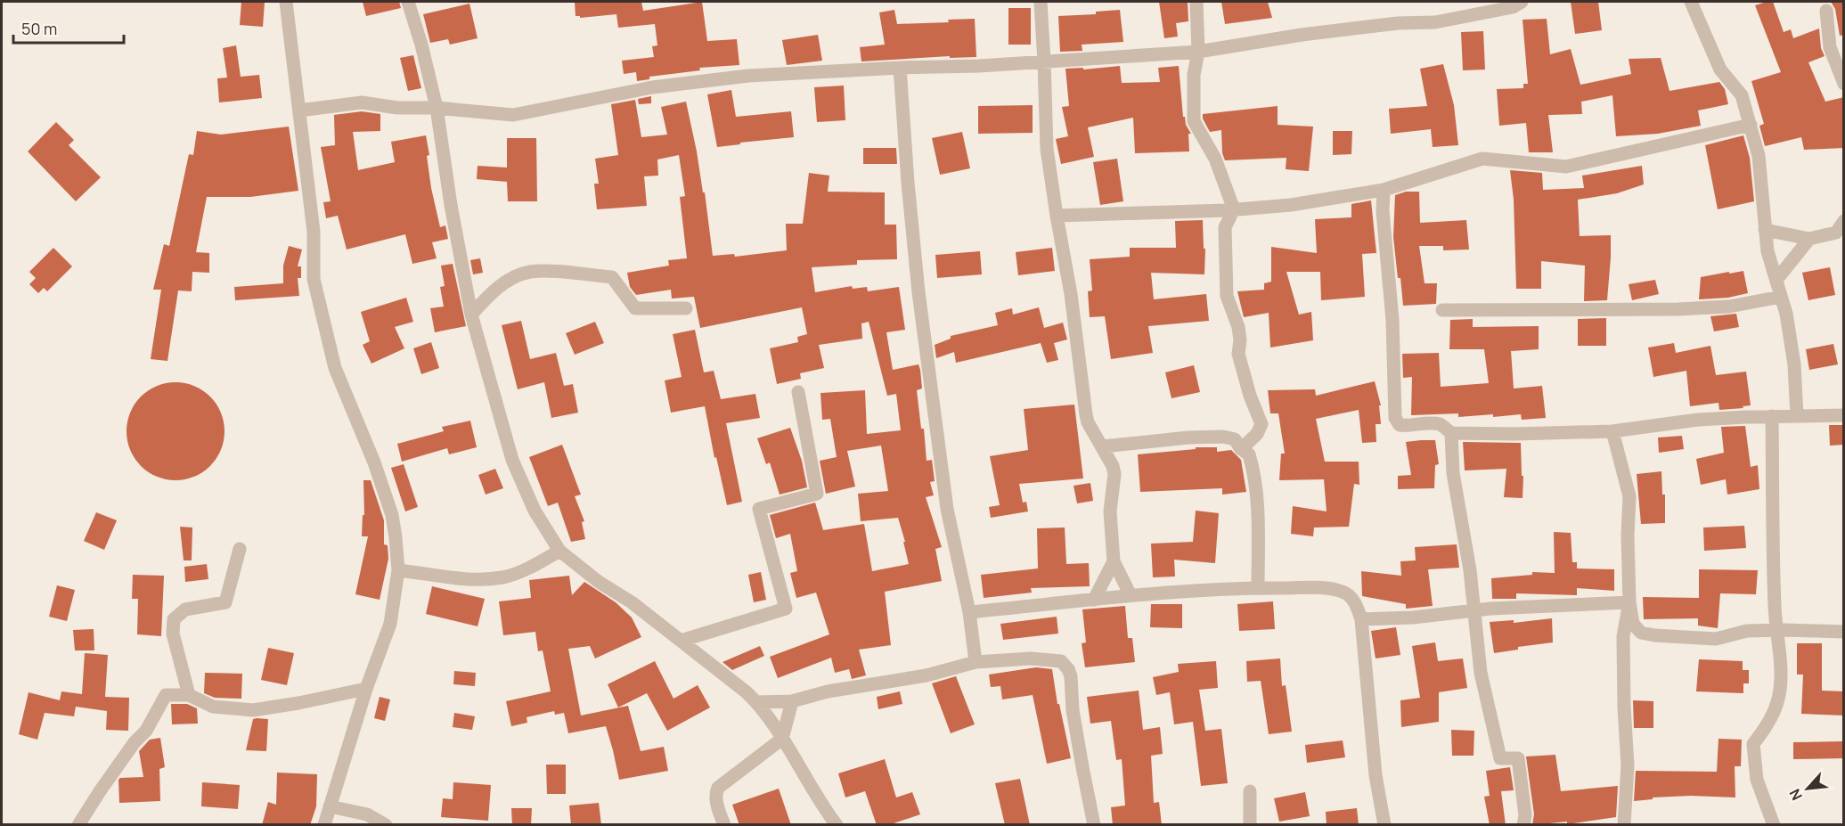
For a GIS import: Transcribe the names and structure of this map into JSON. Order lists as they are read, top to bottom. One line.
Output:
{"scale_bar":"50 m","north":"bottom left"}
